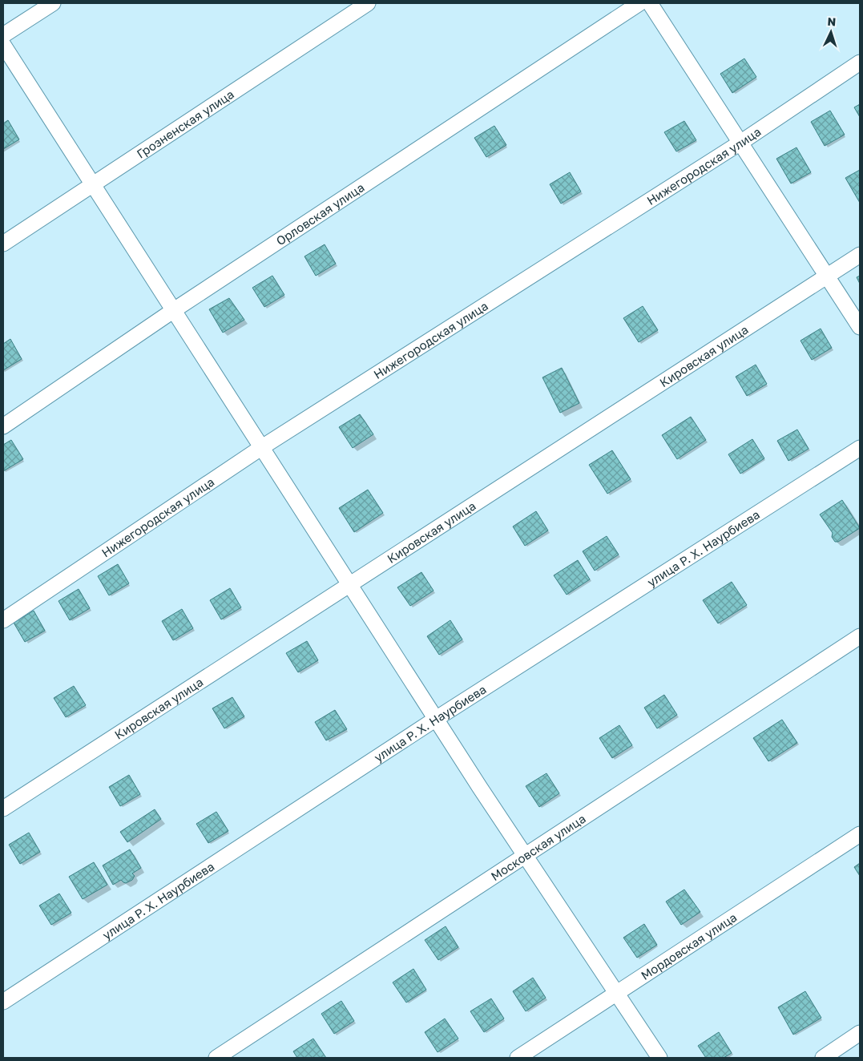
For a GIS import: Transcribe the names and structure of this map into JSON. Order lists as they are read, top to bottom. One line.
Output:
{"streets":{"street":["Грозненская улица","Нижегородская улица","Орловская улица","Кировская улица","улица Р. Х. Наурбиева","Московская улица","Мордовская улица"]},"north":"top"}
